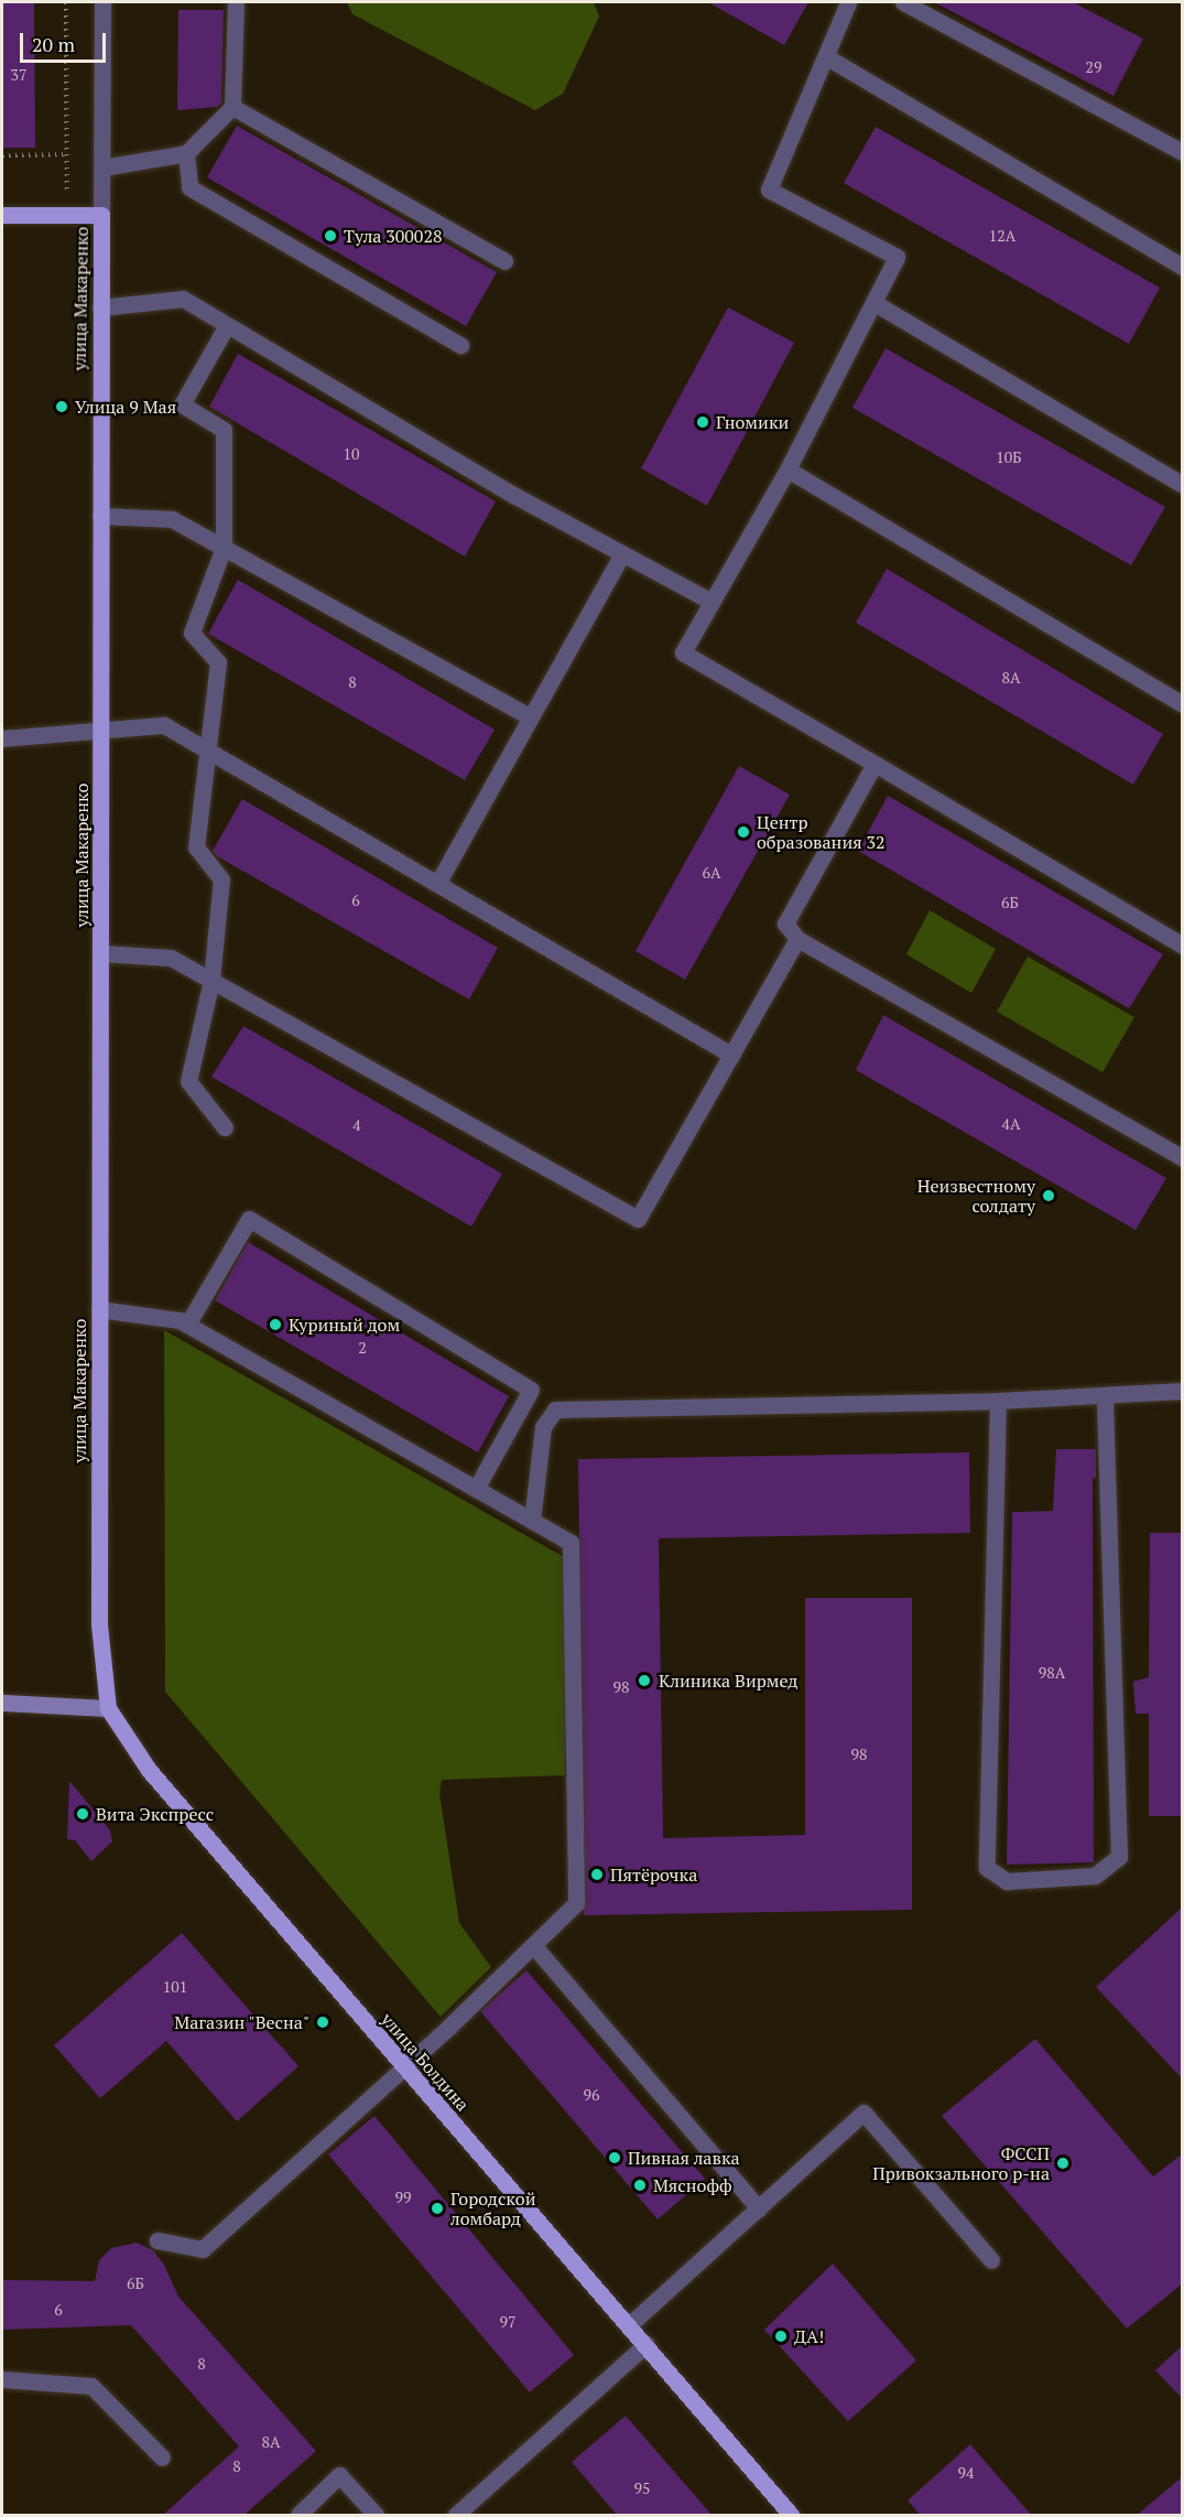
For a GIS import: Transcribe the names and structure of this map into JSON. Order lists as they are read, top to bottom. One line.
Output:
{"streets":{"main road":["улица Макаренко","улица Болдина"]},"crossings":[["улица Макаренко","улица Болдина"]],"places":["Тула 300028","Улица 9 Мая","Гномики","Центр образования 32","Неизвестному солдату","Куриный дом","Клиника Вирмед","Вита Экспресс","Пятёрочка","Магазин \"Весна\"","Пивная лавка","ФССП Привокзального р-на","Мяснофф","Городской ломбард","ДА!"],"house_numbers":["29","37","12А","10","10Б","8А","8","6А","6","6Б","4А","4","2","98А","98","98","101","96","99","6Б","6","97","8","8А","8","94","95"],"scale_bar":"20 m"}
